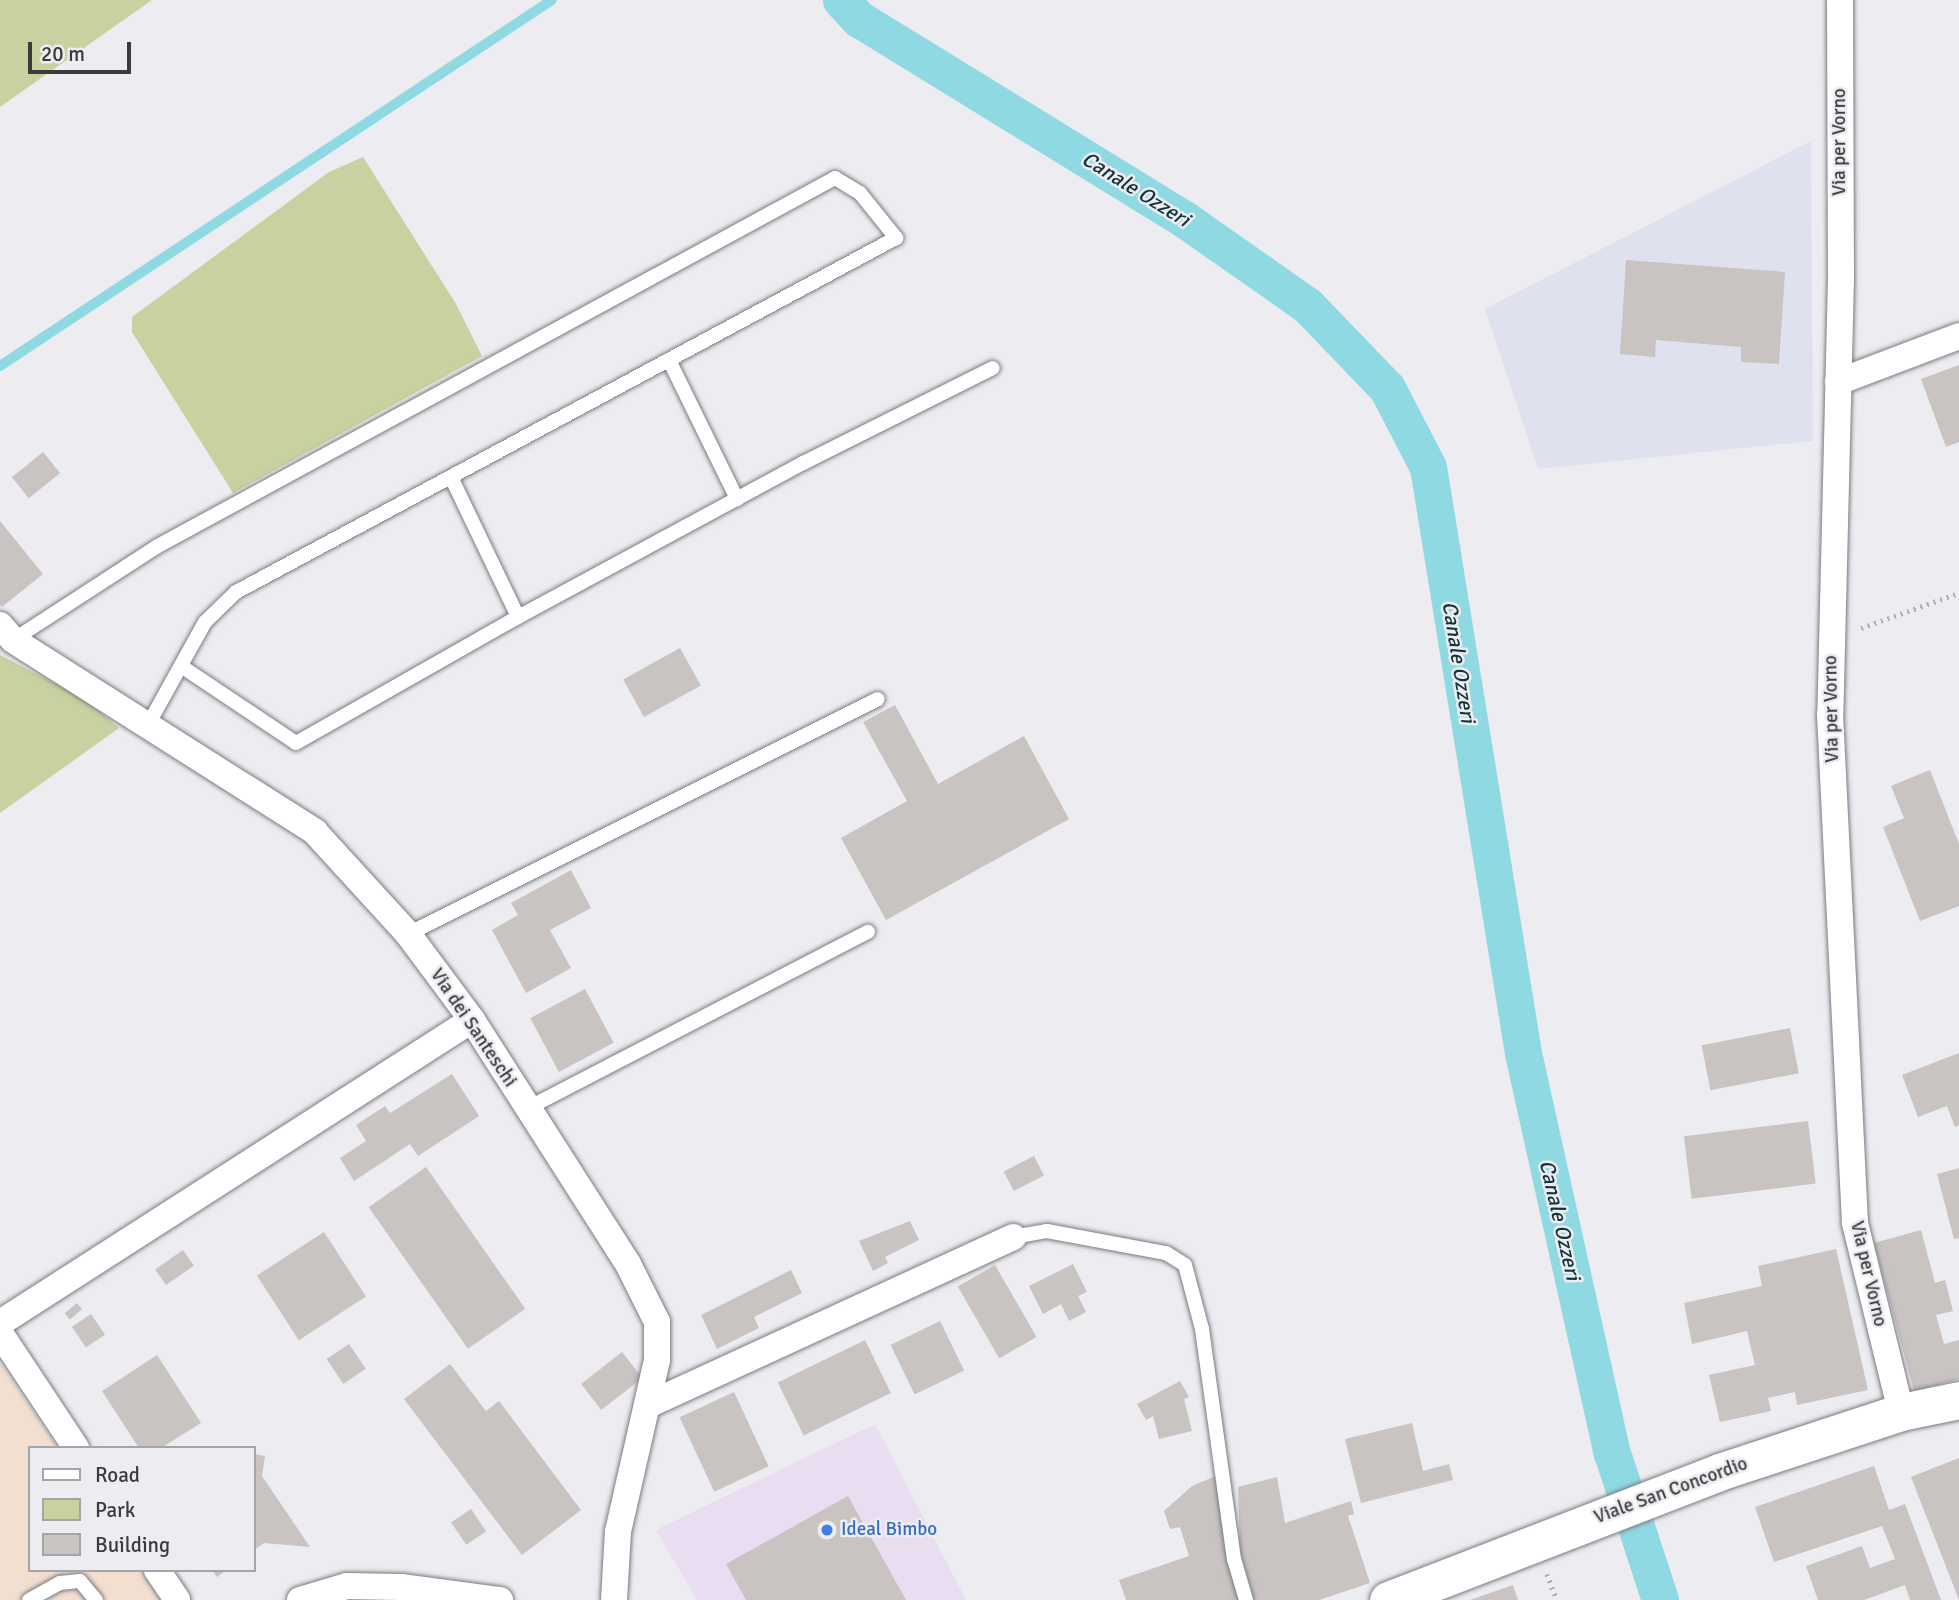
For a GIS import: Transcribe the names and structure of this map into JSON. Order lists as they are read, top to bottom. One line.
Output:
{"streets":{"main road":["Viale San Concordio"],"street":["Via per Vorno","Via dei Santeschi"]},"crossings":[["Via per Vorno","Viale San Concordio"]],"water":["Canale Ozzeri"],"places":["Ideal Bimbo"],"legend":["Road","Park","Building"],"scale_bar":"20 m"}
